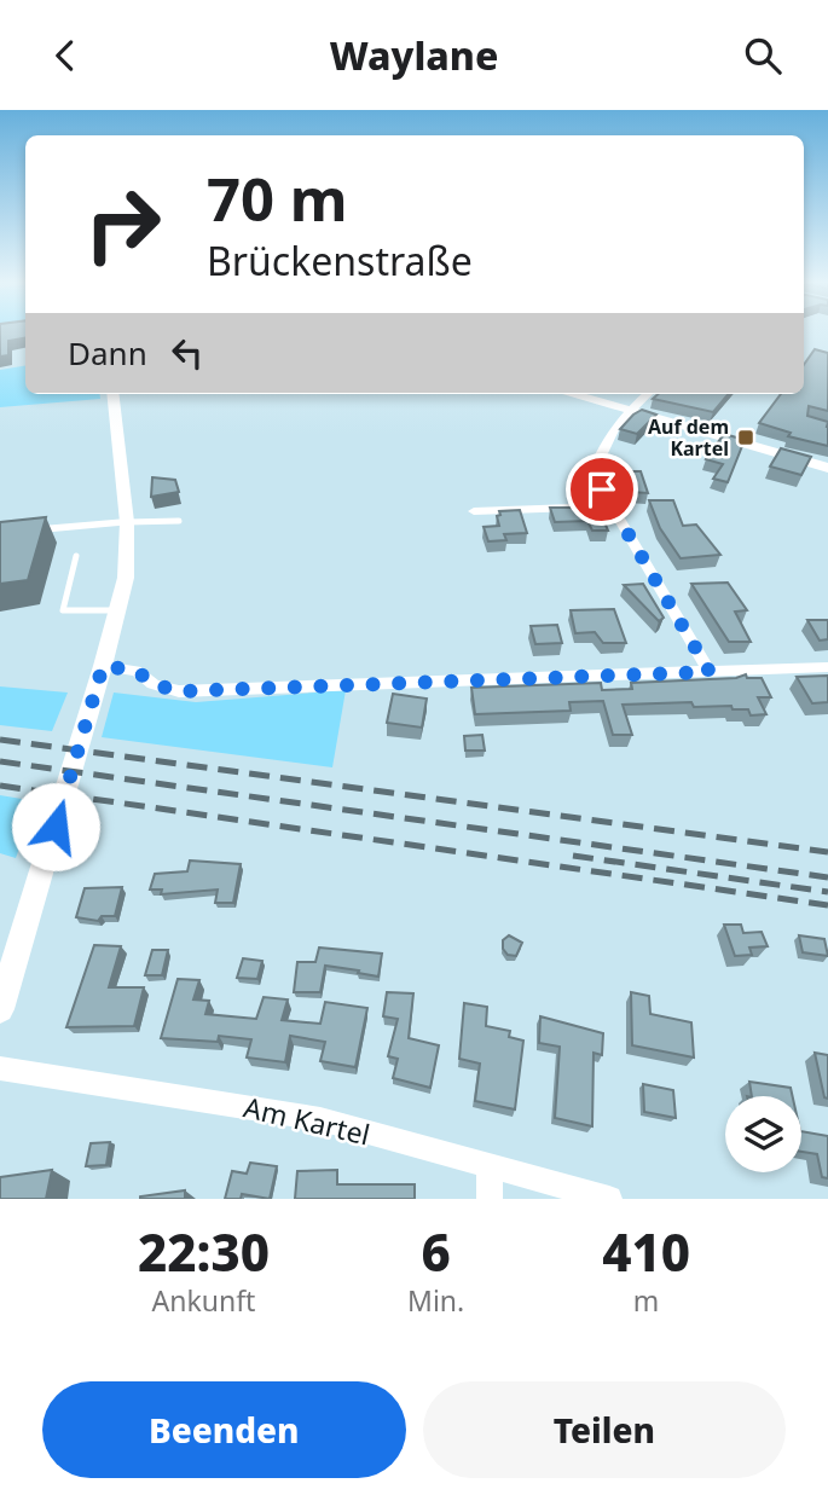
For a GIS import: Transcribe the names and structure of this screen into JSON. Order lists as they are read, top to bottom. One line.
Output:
{"streets":{"street":["Am Kartel"]},"places":{"transit":["Auf dem Kartel"]},"page":{"header":"Waylane","turn":["70 m","Brückenstraße"],"then":"Dann","eta":["22:30","Ankunft","6","Min.","410","m"],"buttons":["Beenden","Teilen"]}}
